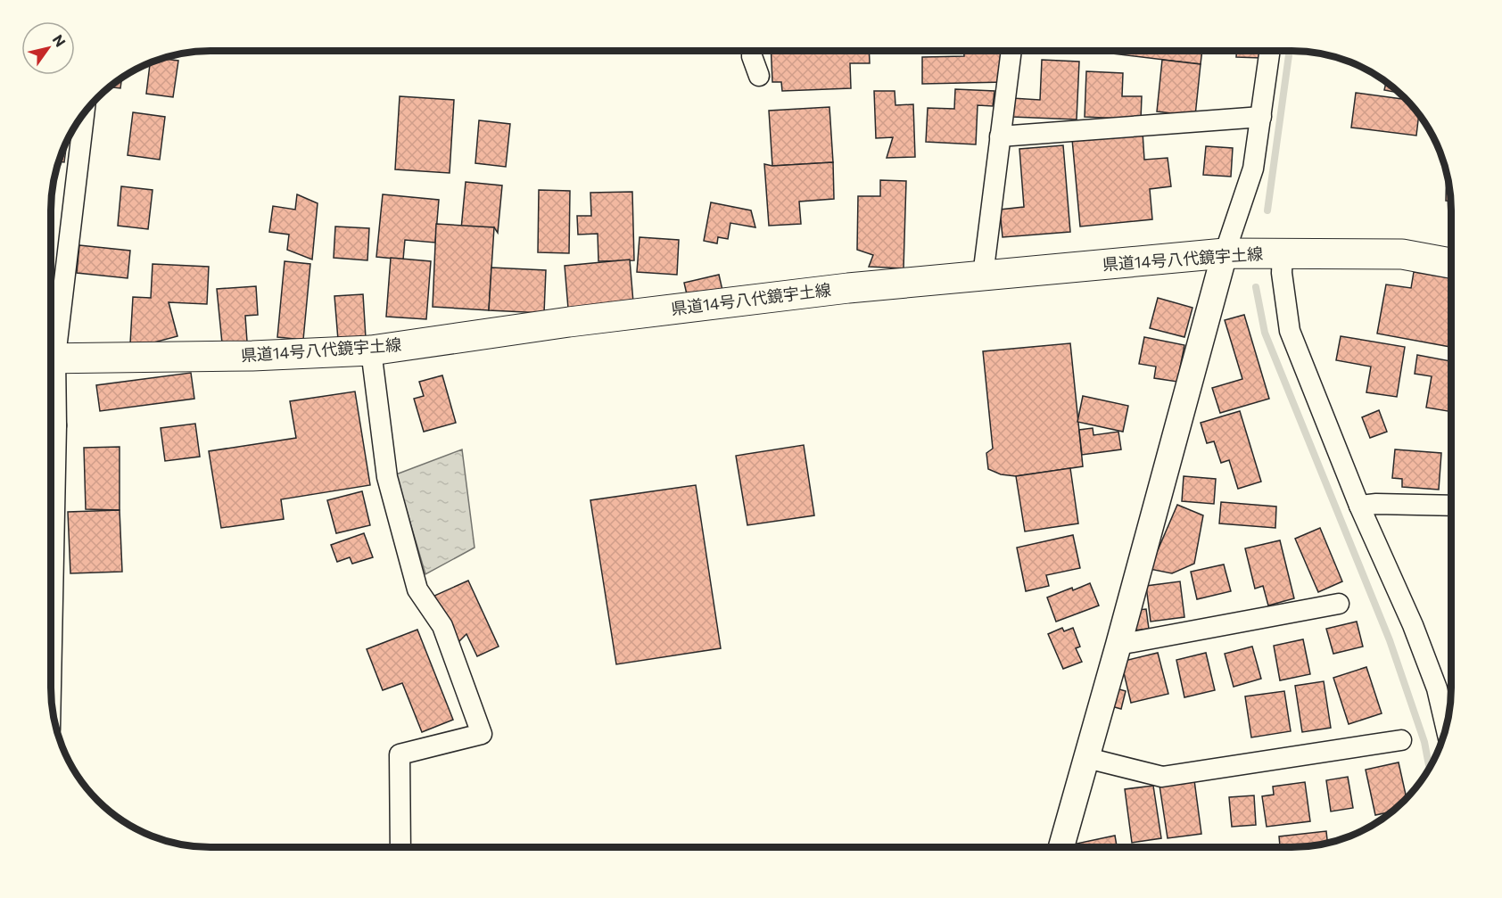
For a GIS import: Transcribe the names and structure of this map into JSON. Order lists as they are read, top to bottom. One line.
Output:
{"streets":{"main road":["県道14号八代鏡宇土線"]},"north":"top right"}
